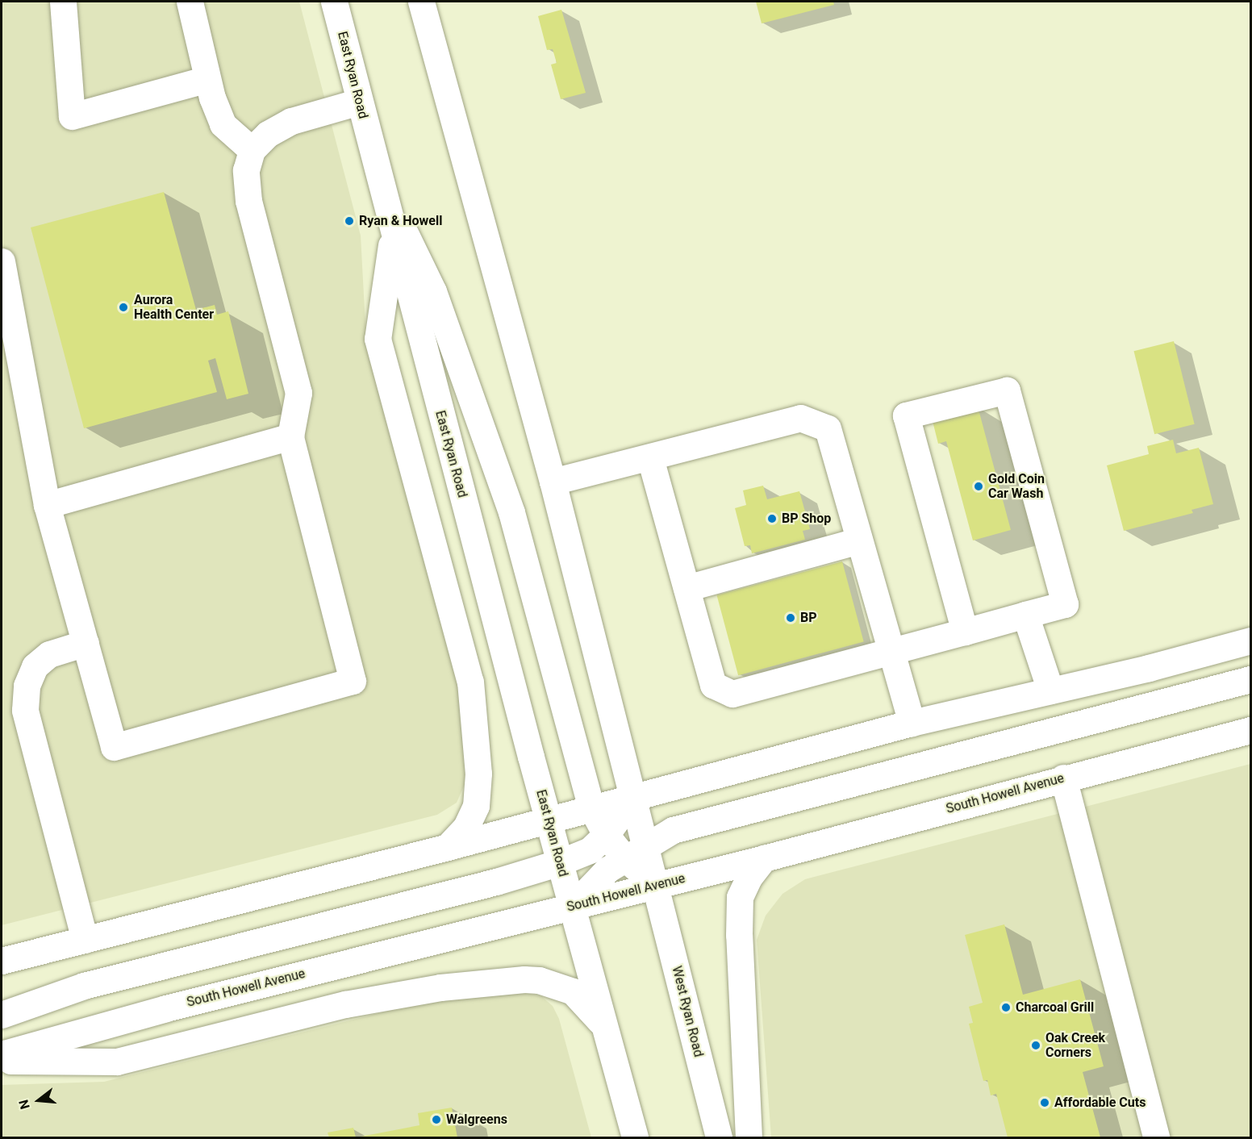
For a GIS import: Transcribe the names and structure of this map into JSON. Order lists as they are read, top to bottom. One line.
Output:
{"streets":{"main road":["East Ryan Road","South Howell Avenue","West Ryan Road"]},"crossings":[["East Ryan Road","South Howell Avenue"],["South Howell Avenue","West Ryan Road"]],"places":["Ryan & Howell","Aurora Health Center","Gold Coin Car Wash","BP Shop","BP","Charcoal Grill","Oak Creek Corners","Affordable Cuts","Walgreens"],"north":"left"}
